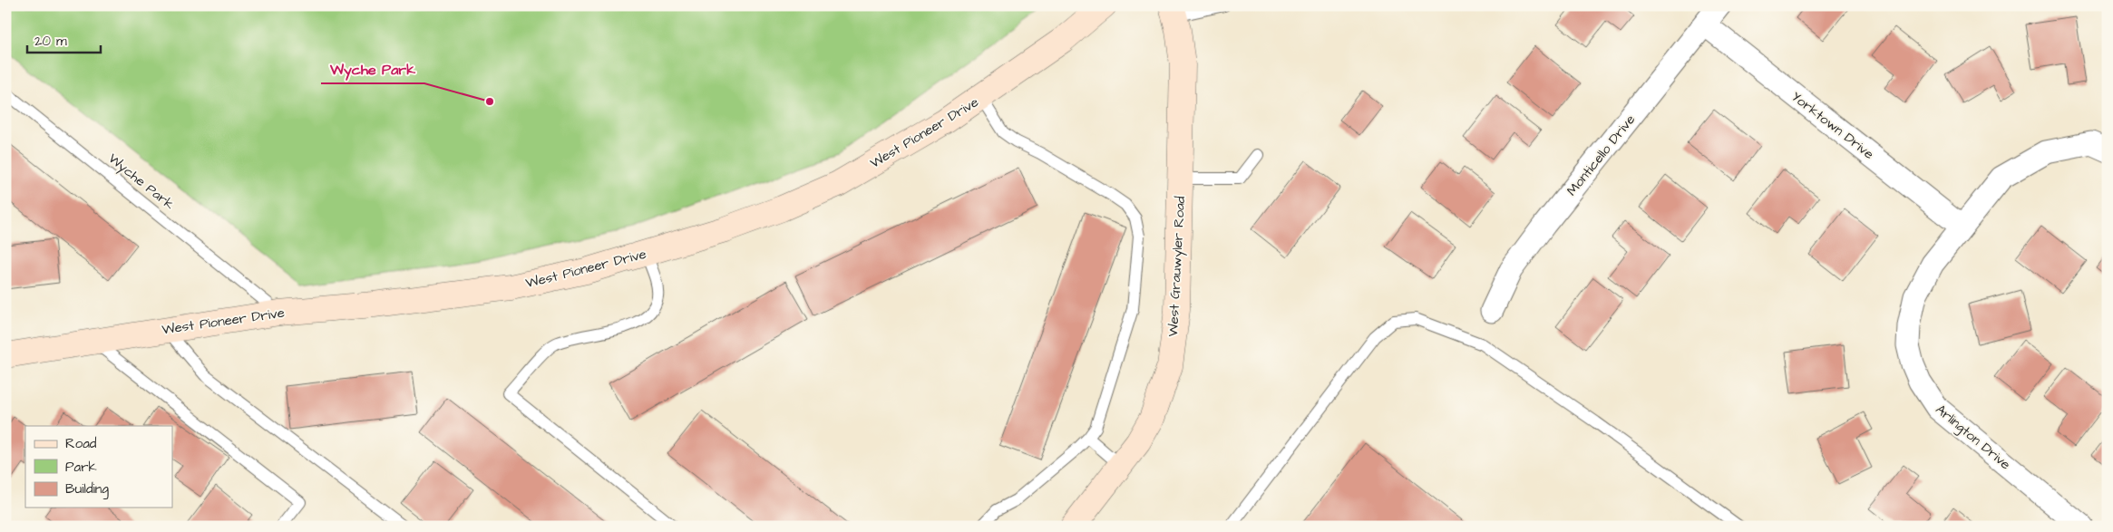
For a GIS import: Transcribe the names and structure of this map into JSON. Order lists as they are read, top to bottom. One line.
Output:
{"streets":{"main road":["West Pioneer Drive","West Grauwyler Road"],"street":["Yorktown Drive","Monticello Drive","Arlington Drive"],"lane":["Wyche Park"]},"crossings":[["Yorktown Drive","Monticello Drive"],["Yorktown Drive","Arlington Drive"],["West Pioneer Drive","Wyche Park"]],"places":["Wyche Park"],"legend":["Road","Park","Building"],"scale_bar":"20 m"}
